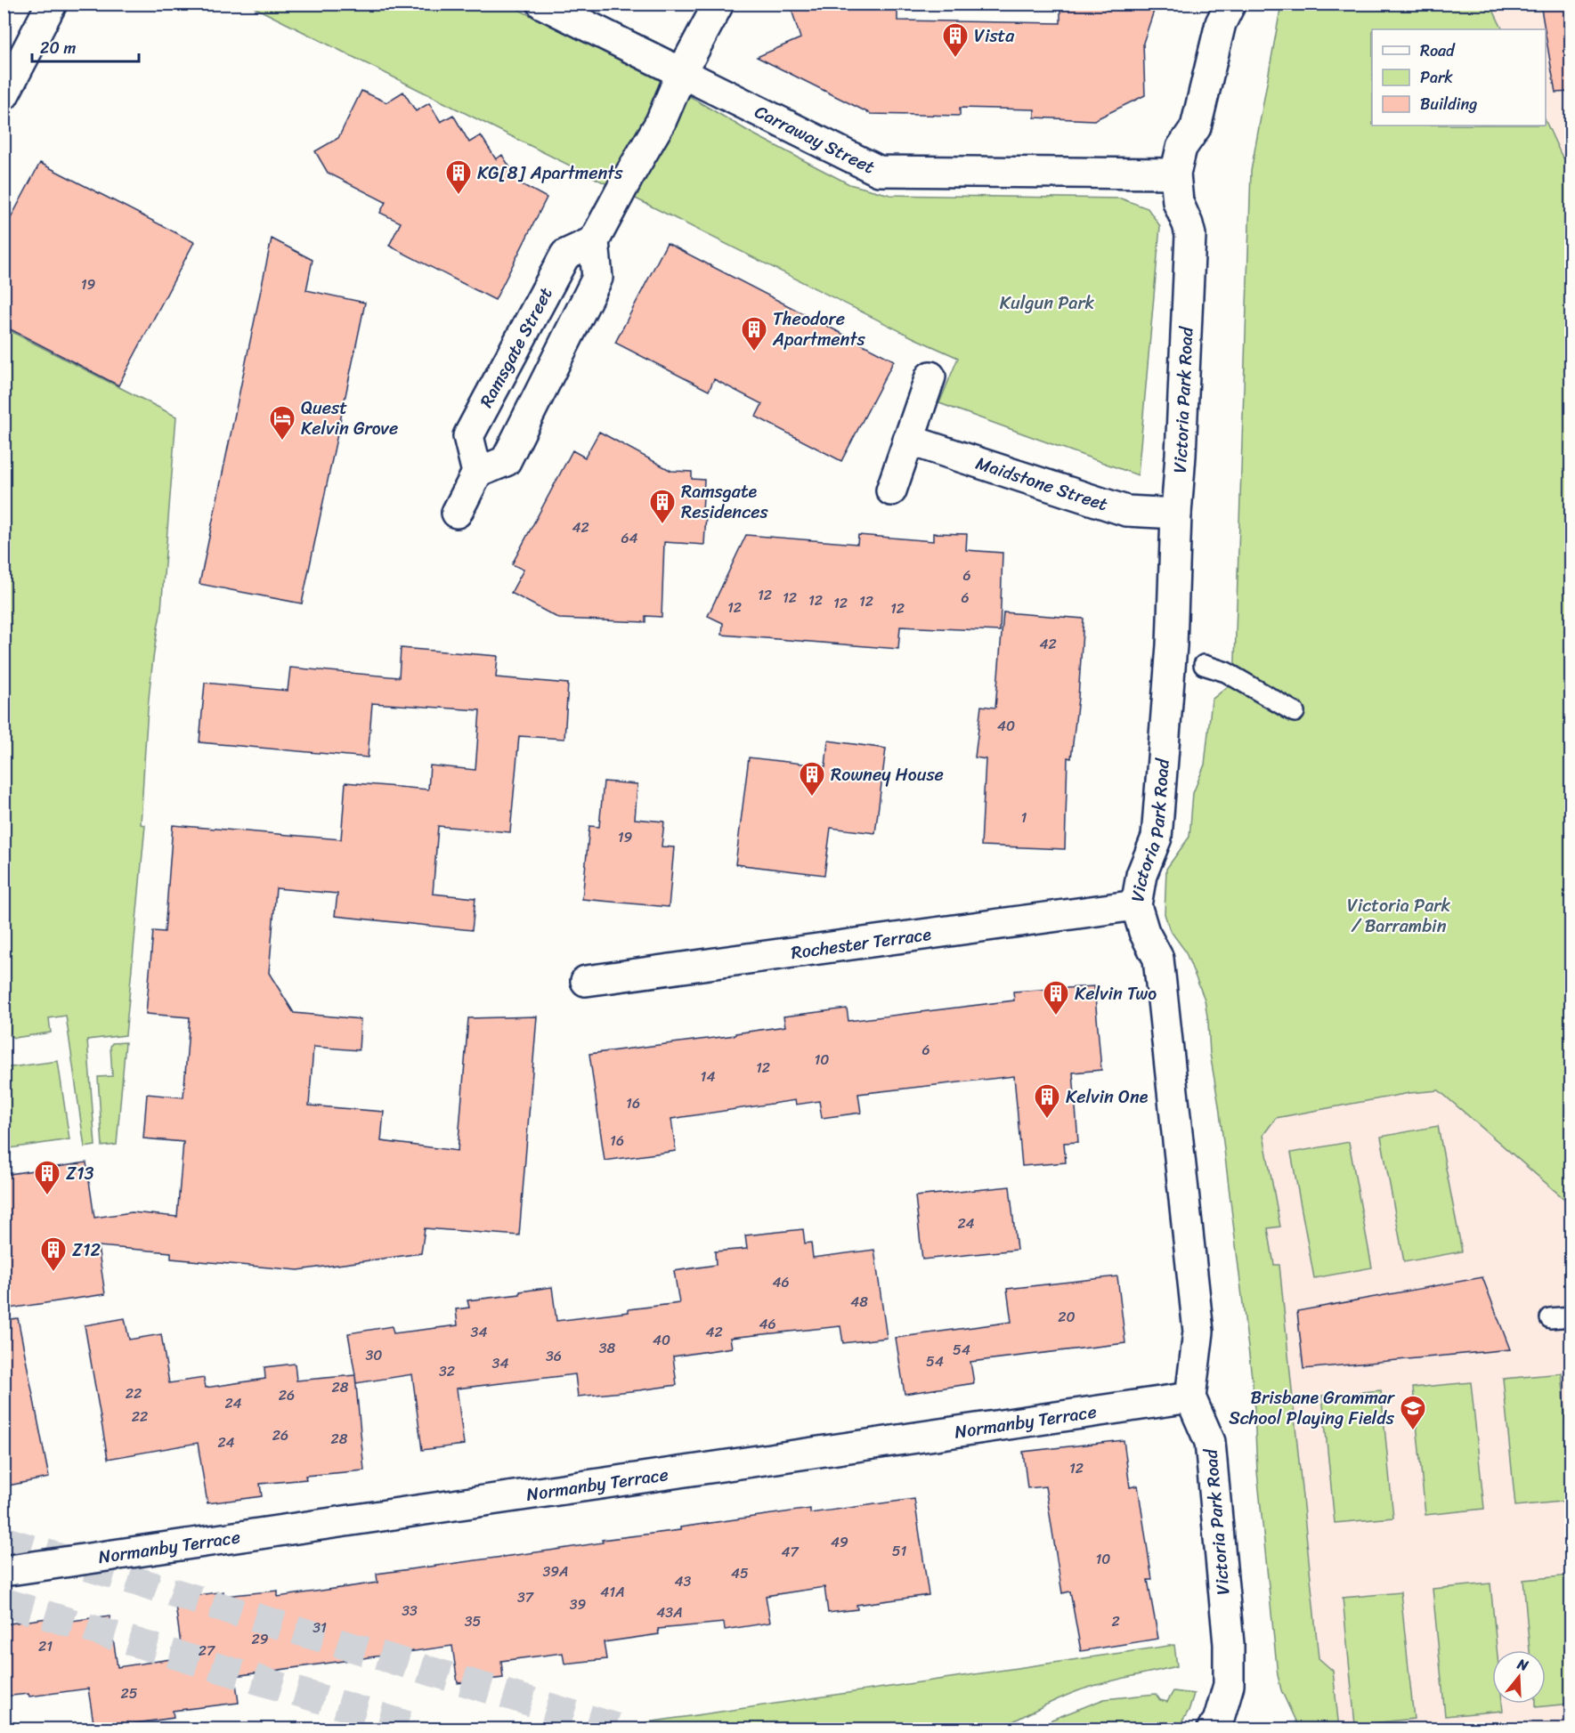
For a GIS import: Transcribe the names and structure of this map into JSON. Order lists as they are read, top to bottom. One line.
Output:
{"streets":{"street":["Carraway Street","Ramsgate Street","Victoria Park Road","Maidstone Street","Rochester Terrace","Normanby Terrace"]},"crossings":[["Carraway Street","Victoria Park Road"],["Victoria Park Road","Maidstone Street"],["Victoria Park Road","Rochester Terrace"],["Victoria Park Road","Normanby Terrace"]],"parks":["Kulgun Park","Victoria Park / Barrambin"],"places":{"building":["Vista","KG[8] Apartments","Theodore Apartments","Ramsgate Residences","Rowney House","Kelvin Two","Kelvin One","Z13","Z12"],"hotel":["Quest Kelvin Grove"],"school or university":["Brisbane Grammar School Playing Fields"]},"house_numbers":["19","42","64","6","12","12","6","12","12","12","12","12","42","40","1","19","6","10","12","14","16","16","24","46","48","20","46","34","42","40","38","54","30","36","54","34","32","28","22","26","24","22","26","28","24","12","49","51","47","10","39A","45","43","41A","37","39","33","43A","35","2","31","29","21","27","25"],"legend":["Road","Park","Building"],"scale_bar":"20 m","north":"top"}
